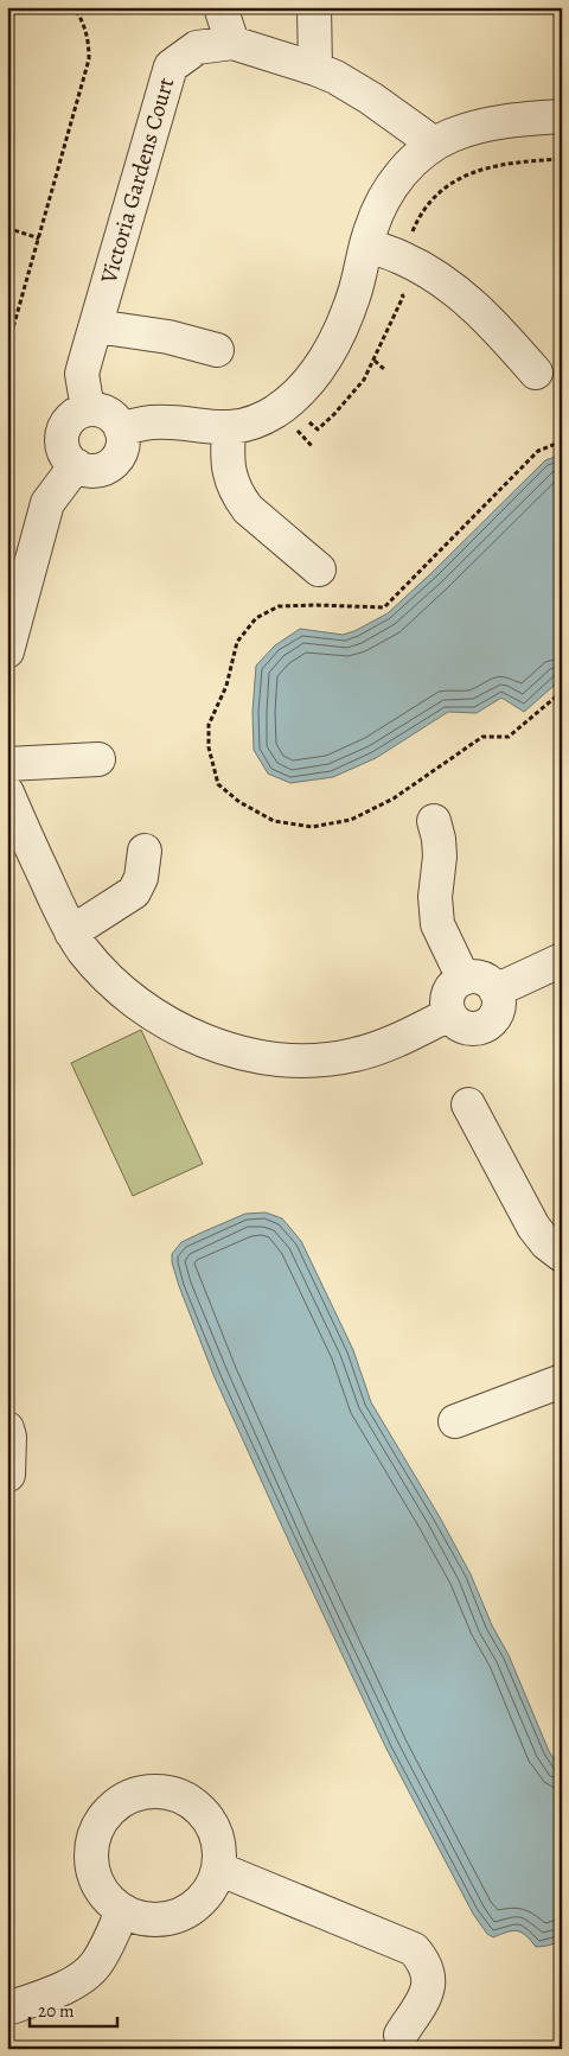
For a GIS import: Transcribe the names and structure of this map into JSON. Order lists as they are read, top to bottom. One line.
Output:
{"streets":{"street":["Victoria Gardens Court"]},"scale_bar":"20 m"}
